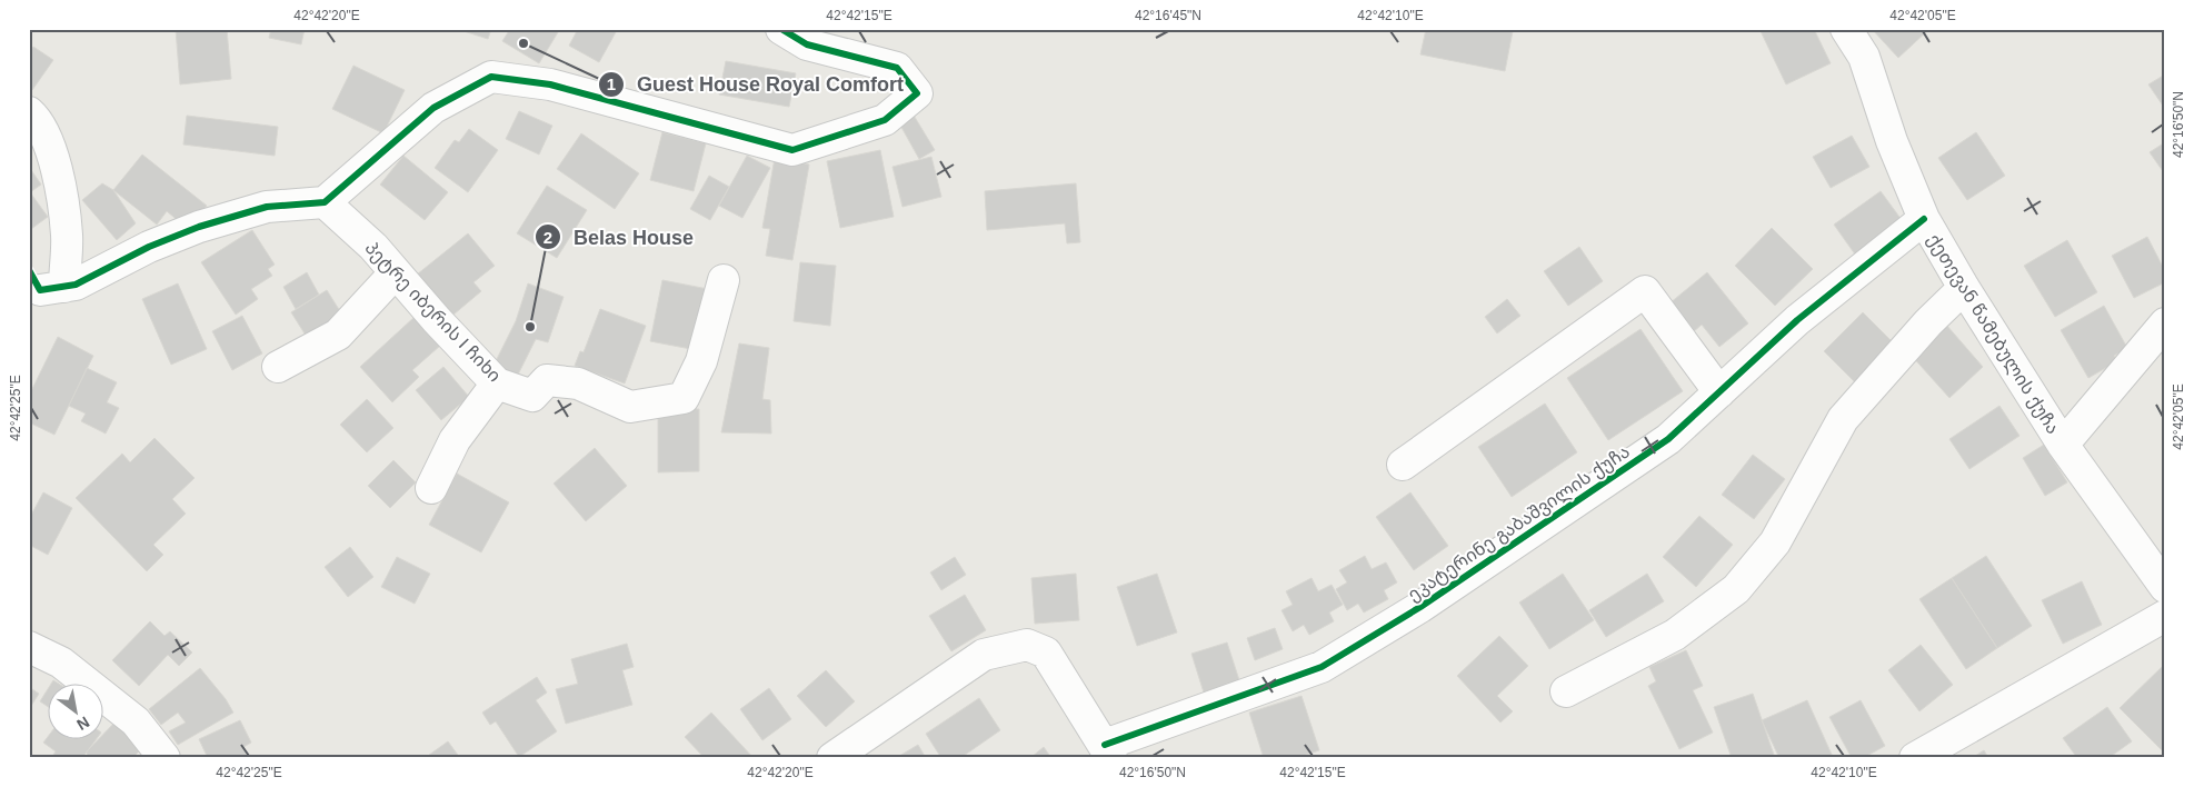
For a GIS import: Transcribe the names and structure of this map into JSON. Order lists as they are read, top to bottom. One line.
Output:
{"streets":{"street":["პეტრე იბერის I ჩიხი","ქეთევან წამებულის ქუჩა","ეკატერინე გაბაშვილის ქუჩა"]},"crossings":[["ქეთევან წამებულის ქუჩა","ეკატერინე გაბაშვილის ქუჩა"]],"places":["Guest House Royal Comfort","Belas House"],"north":"bottom right","coordinates":["42°42'20\"E","42°42'15\"E","42°16'45\"N","42°42'10\"E","42°42'05\"E","42°16'50\"N","42°42'25\"E"]}
